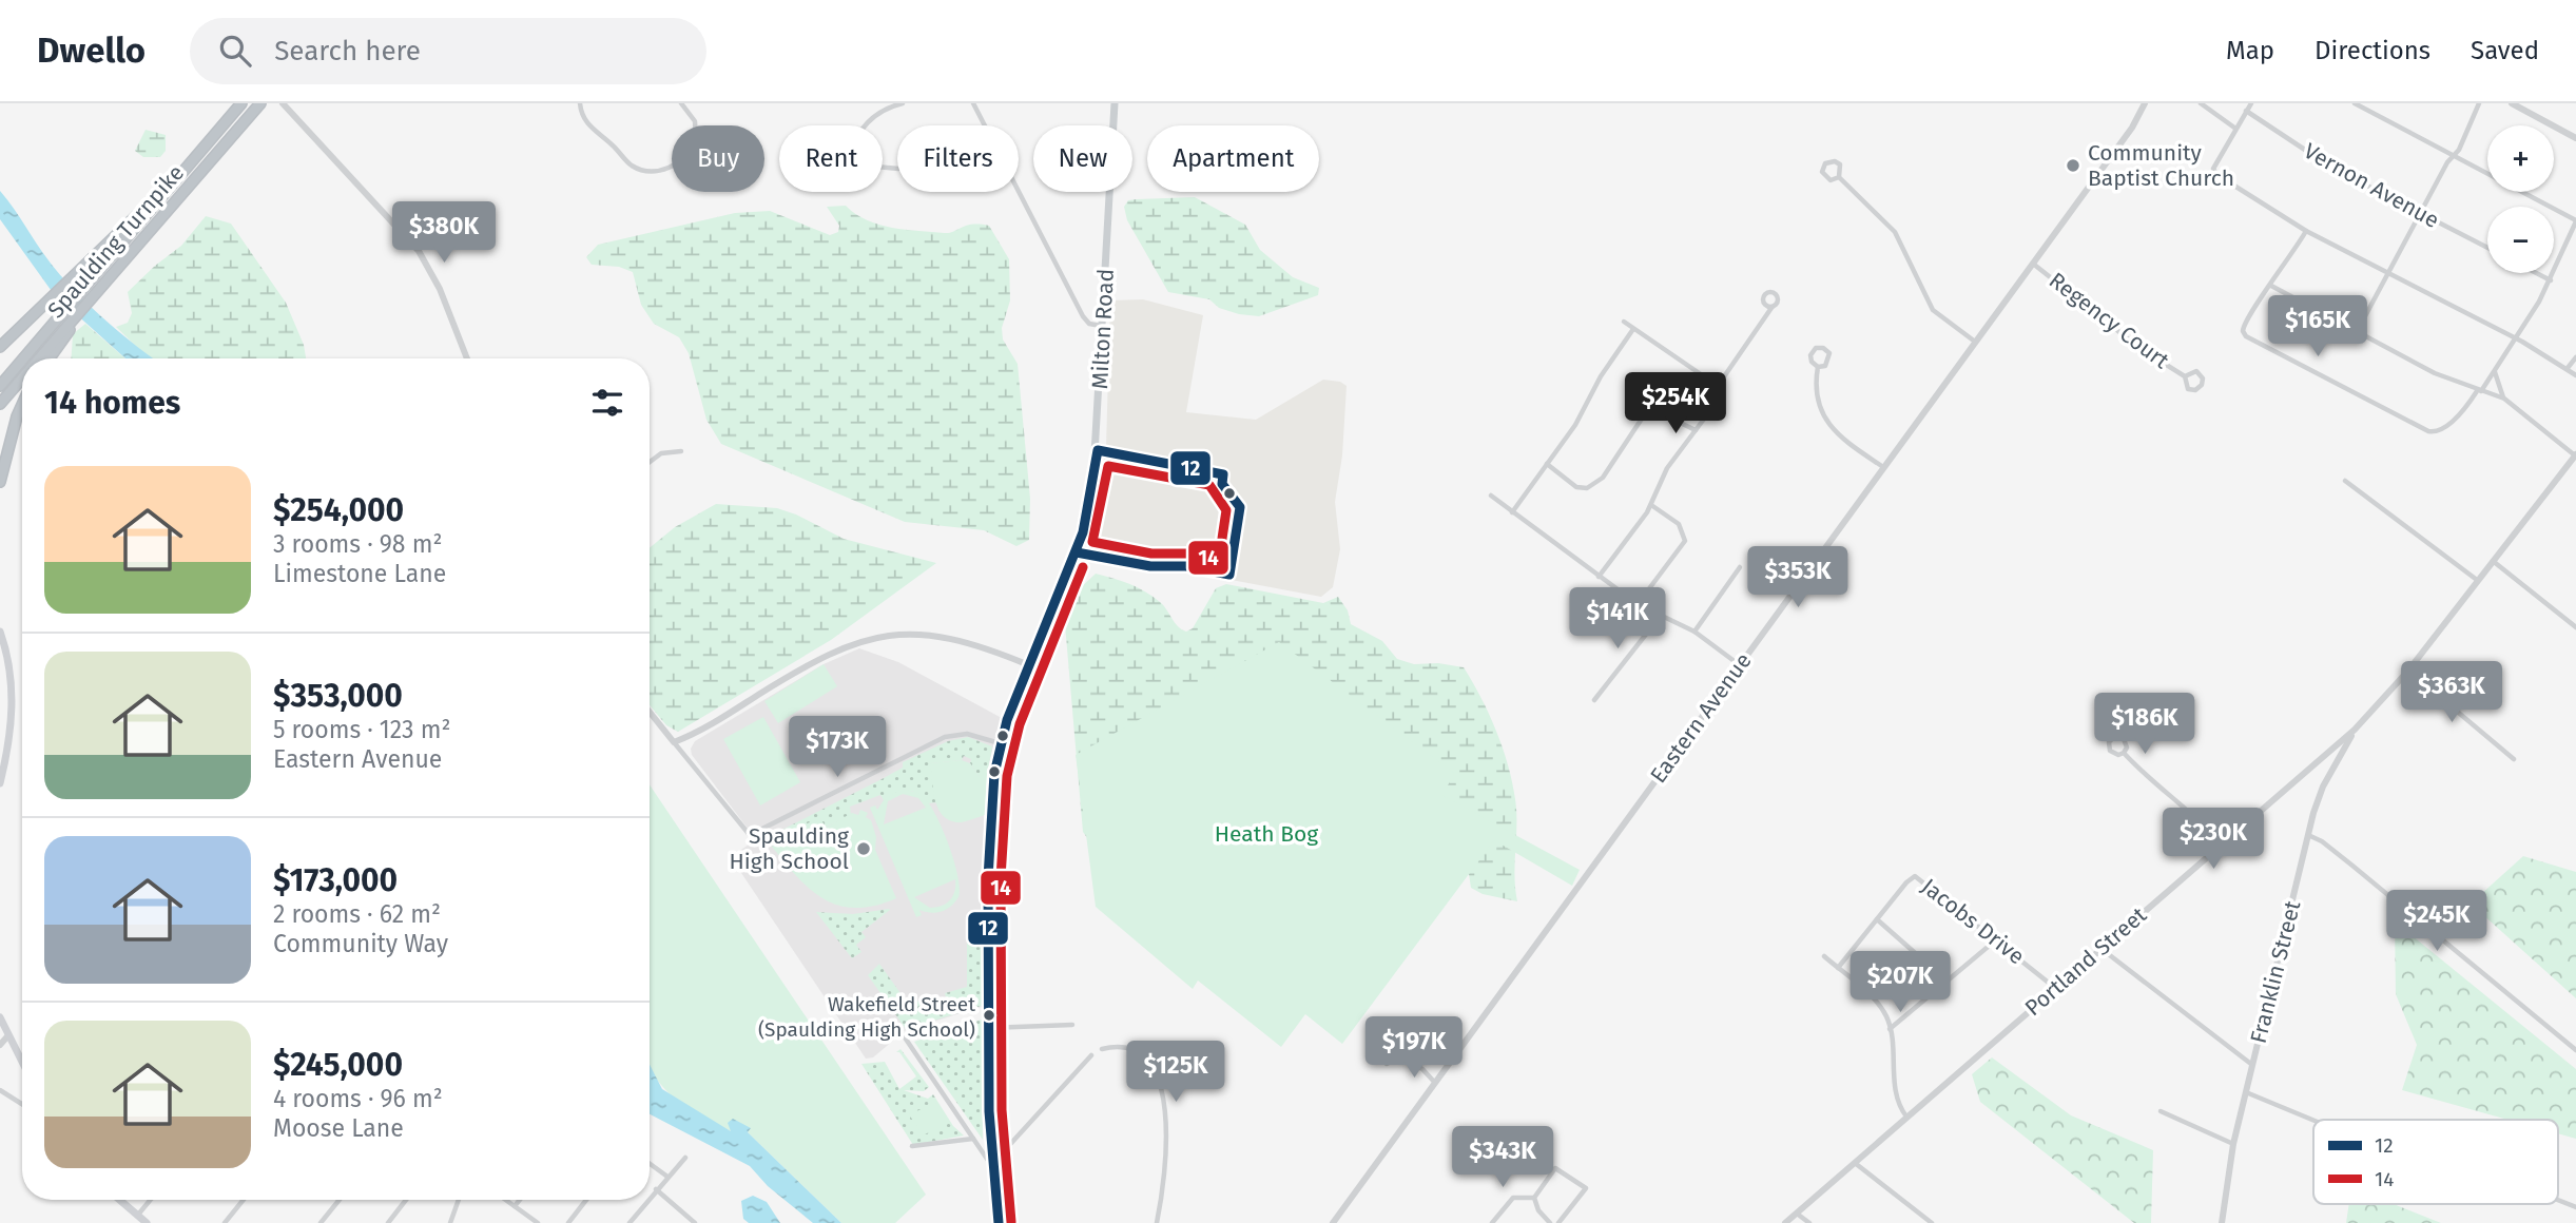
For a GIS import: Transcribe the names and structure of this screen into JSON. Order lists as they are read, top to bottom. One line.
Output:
{"streets":{"highway":["Spaulding Turnpike"],"main road":["Milton Road"],"street":["Vernon Avenue","Regency Court","Eastern Avenue","Jacobs Drive","Portland Street","Franklin Street"]},"crossings":[["Regency Court","Eastern Avenue"],["Jacobs Drive","Portland Street"],["Portland Street","Franklin Street"]],"parks":["Heath Bog"],"places":["Community Baptist Church","Spaulding High School","Wakefield Street (Spaulding High School)"],"lines":["transit line 12","transit line 14"],"legend":["12","14"],"page":{"header":"Dwello","search":"Search here","nav":["Map","Directions","Saved"],"map_buttons":["+","−"],"chip":["Buy","Rent","Filters","New","Apartment"],"price":["$380K","$165K","$254K","$353K","$141K","$363K","$186K","$173K","$230K","$245K","$207K","$197K","$125K","$343K"],"heading":"14 homes","list":[{"name":"$254,000","note":"3 rooms · 98 m² · Limestone Lane"},{"name":"$353,000","note":"5 rooms · 123 m² · Eastern Avenue"},{"name":"$173,000","note":"2 rooms · 62 m² · Community Way"},{"name":"$245,000","note":"4 rooms · 96 m² · Moose Lane"}]}}
